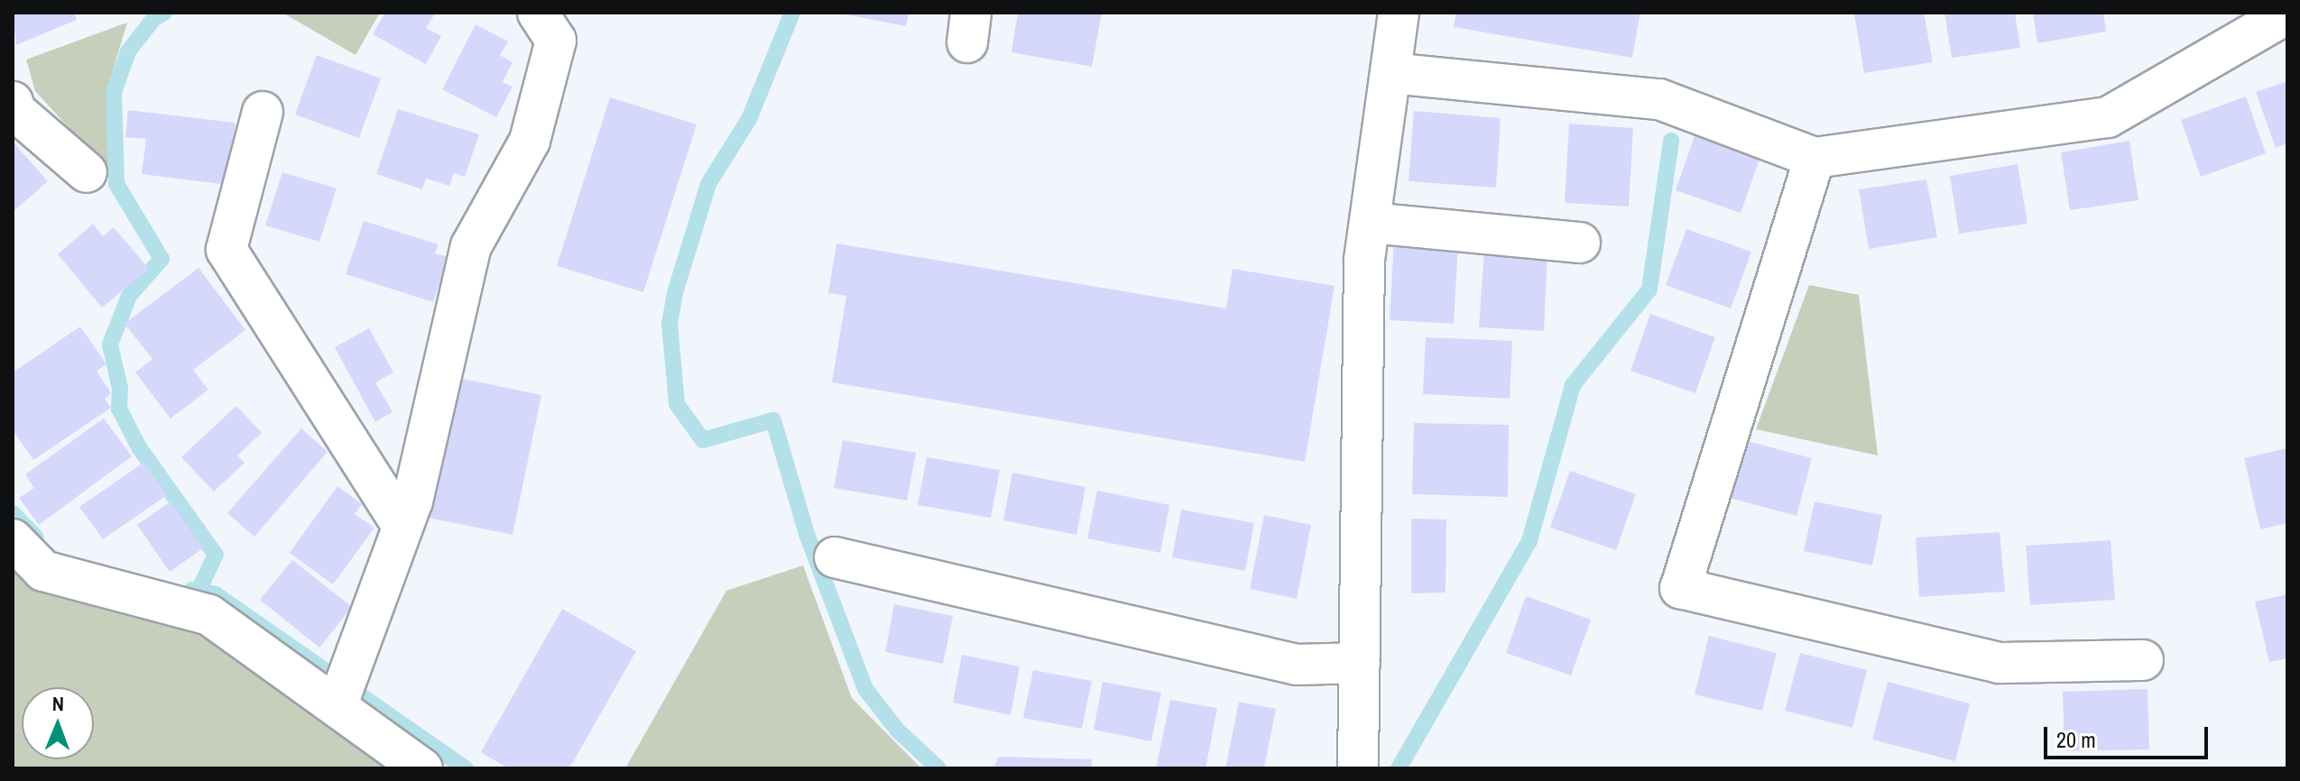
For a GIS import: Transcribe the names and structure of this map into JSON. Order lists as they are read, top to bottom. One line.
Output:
{"scale_bar":"20 m","north":"top"}
